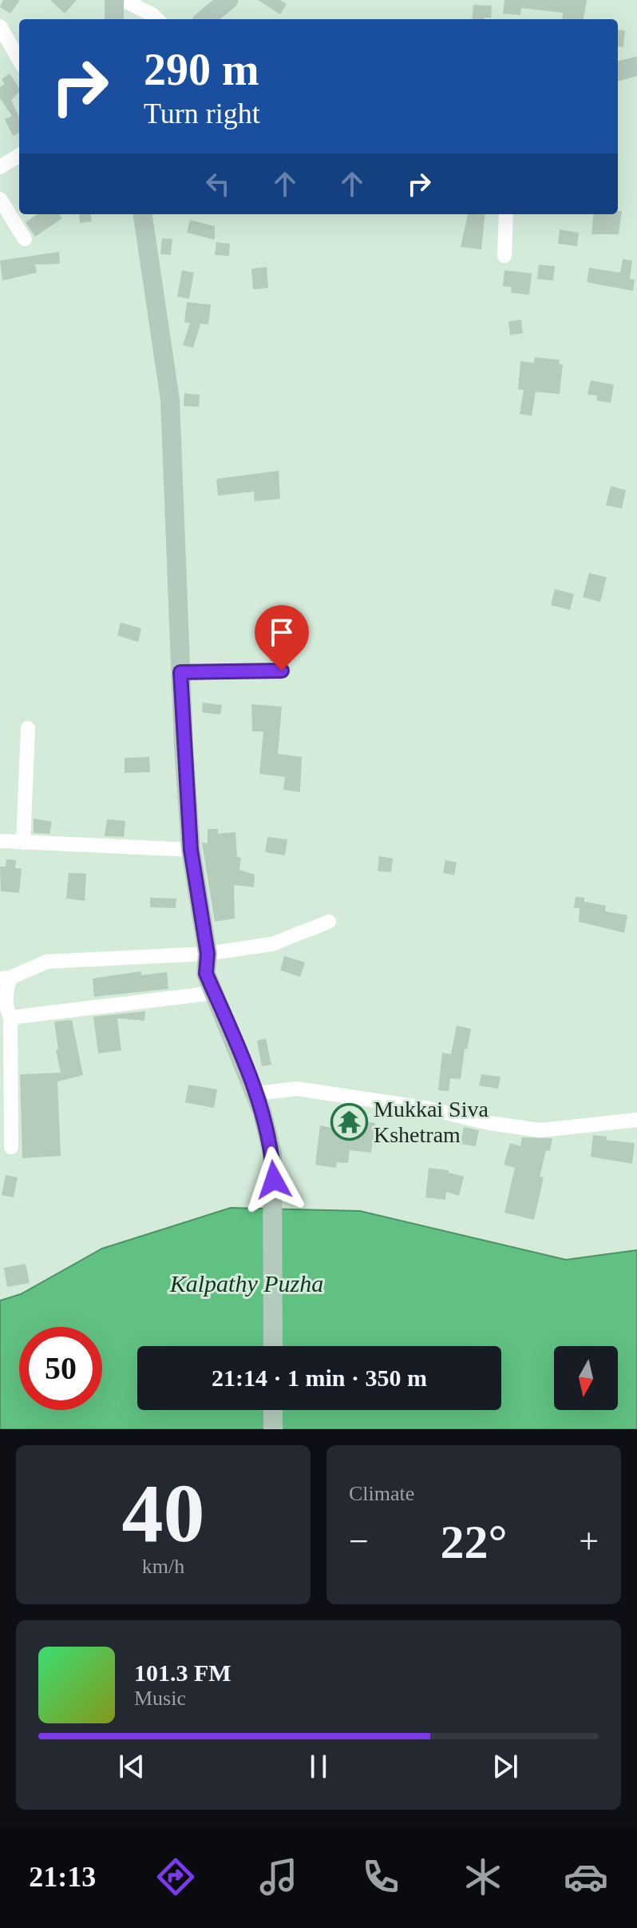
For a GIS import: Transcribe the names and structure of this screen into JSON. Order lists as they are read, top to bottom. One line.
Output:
{"water":["Kalpathy Puzha"],"places":{"temple":["Mukkai Siva Kshetram"]},"north":"bottom","page":{"turn":["290 m","Turn right"],"limit":"50","trip":"21:14 · 1 min · 350 m","tile":[["40","km/h"],"Climate"],"heat":["−","22°","+"],"song":["101.3 FM","Music"],"tabs":"21:13"}}
